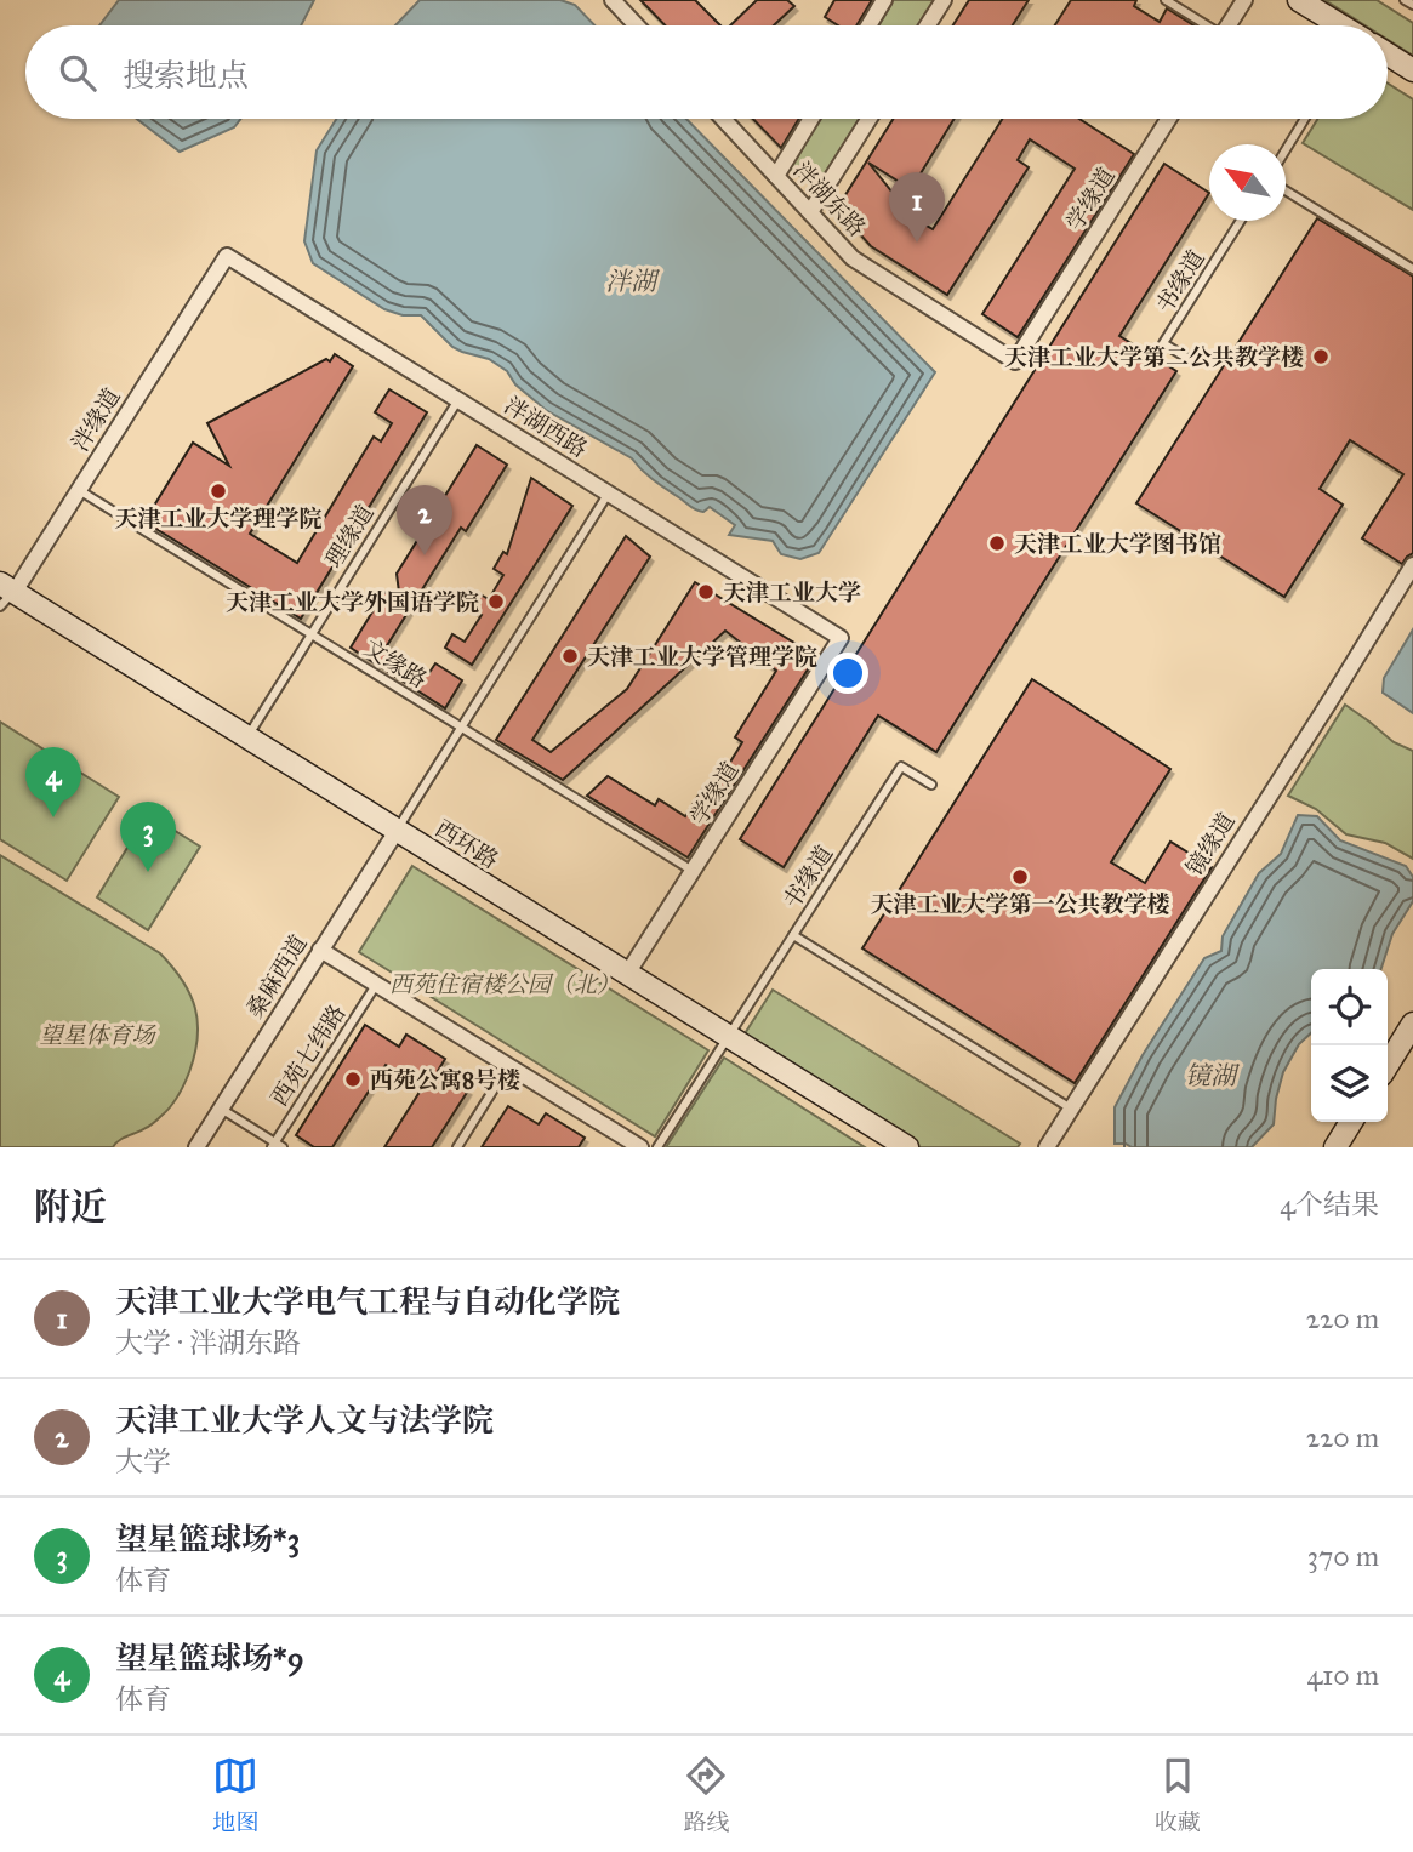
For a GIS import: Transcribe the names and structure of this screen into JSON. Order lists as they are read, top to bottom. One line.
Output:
{"streets":{"street":["泮湖东路","学缘道","泮缘道","泮湖西路","西环路","镜缘道","桑麻西道"],"lane":["书缘道","理缘道","文缘路","西苑七纬路"]},"crossings":[["泮湖东路","学缘道"],["学缘道","泮湖西路"],["学缘道","文缘路"],["学缘道","西环路"],["书缘道","西环路"],["泮缘道","泮湖西路"],["泮缘道","文缘路"],["泮缘道","西环路"],["泮湖西路","理缘道"],["理缘道","文缘路"],["理缘道","西环路"],["西环路","桑麻西道"]],"water":["泮湖","镜湖"],"parks":["西苑住宿楼公园（北）","望星体育场"],"places":["天津工业大学第二公共教学楼","天津工业大学理学院","天津工业大学图书馆","天津工业大学","天津工业大学外国语学院","天津工业大学管理学院","天津工业大学第一公共教学楼","西苑公寓8号楼"],"north":"top left","page":{"search":"搜索地点","pins":["1","2","4","3"],"heading":["附近","4个结果"],"list":[{"mark":"1","name":"天津工业大学电气工程与自动化学院","note":"大学 · 泮湖东路","value":"220 m"},{"mark":"2","name":"天津工业大学人文与法学院","note":"大学","value":"220 m"},{"mark":"3","name":"望星篮球场*3","note":"体育","value":"370 m"},{"mark":"4","name":"望星篮球场*9","note":"体育","value":"410 m"}],"nav":["地图","路线","收藏"]}}
